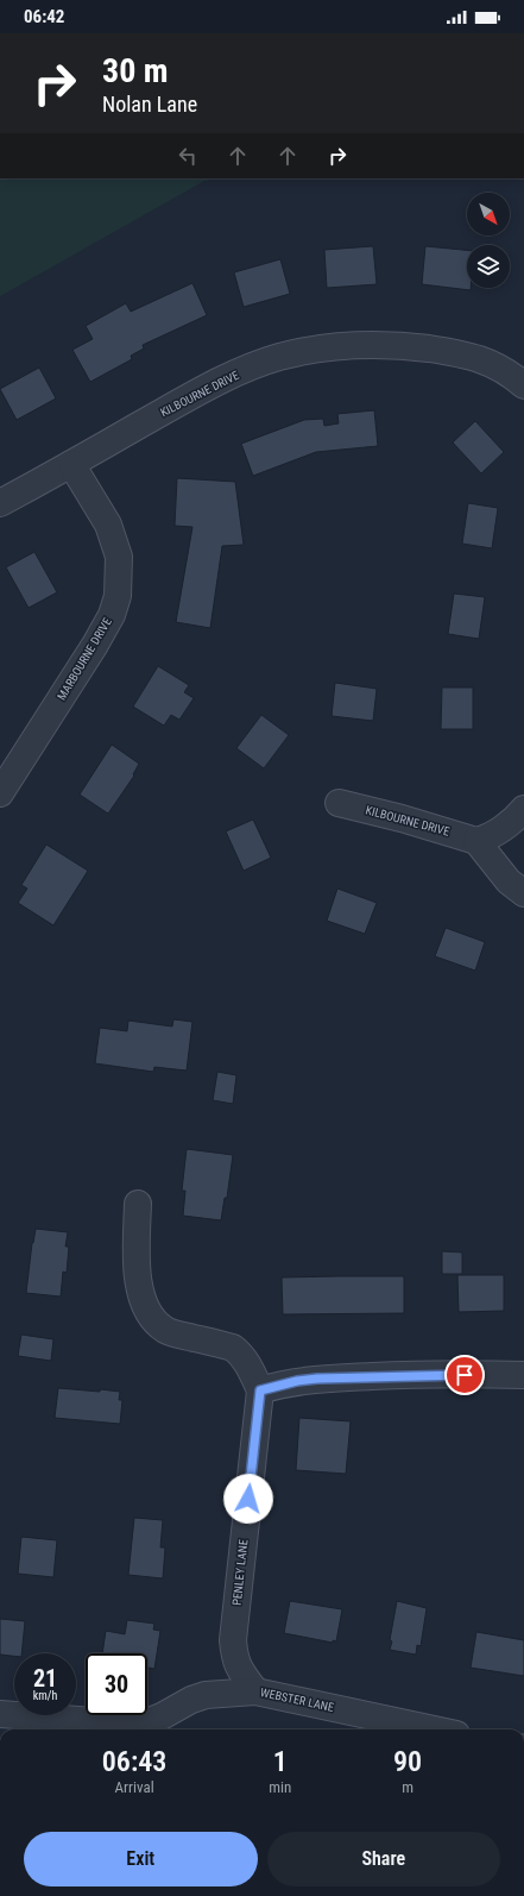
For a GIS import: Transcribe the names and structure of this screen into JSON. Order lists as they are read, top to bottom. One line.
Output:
{"streets":{"street":["KILBOURNE DRIVE","MARBOURNE DRIVE","PENLEY LANE","WEBSTER LANE"]},"crossings":[["KILBOURNE DRIVE","MARBOURNE DRIVE"],["PENLEY LANE","WEBSTER LANE"]],"north":"bottom right","page":{"status":"06:42","turn":["30 m","Nolan Lane"],"speed":"21 km/h","limit":"30","eta":["06:43","Arrival","1","min","90","m"],"buttons":["Exit","Share"]}}
